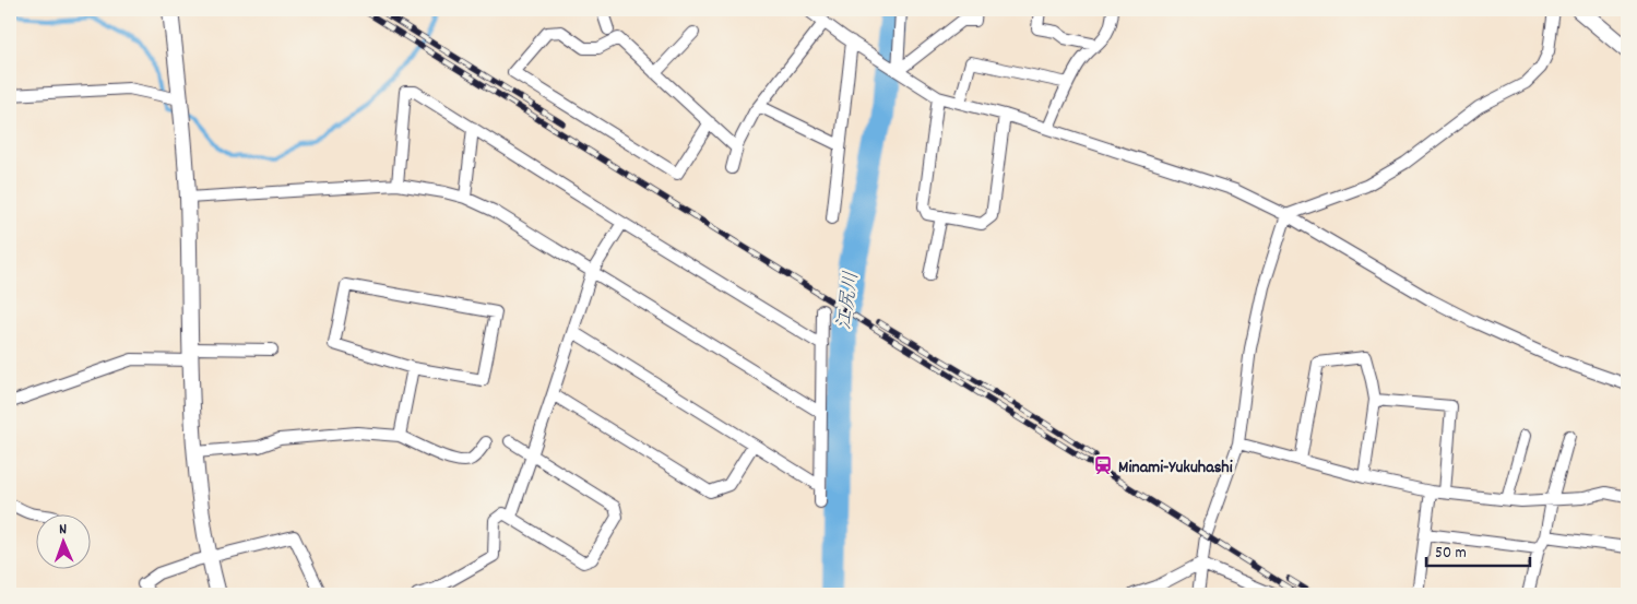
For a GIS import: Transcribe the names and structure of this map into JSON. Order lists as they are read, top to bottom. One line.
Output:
{"water":["江尻川"],"places":{"station":["Minami-Yukuhashi"]},"scale_bar":"50 m","north":"top"}
